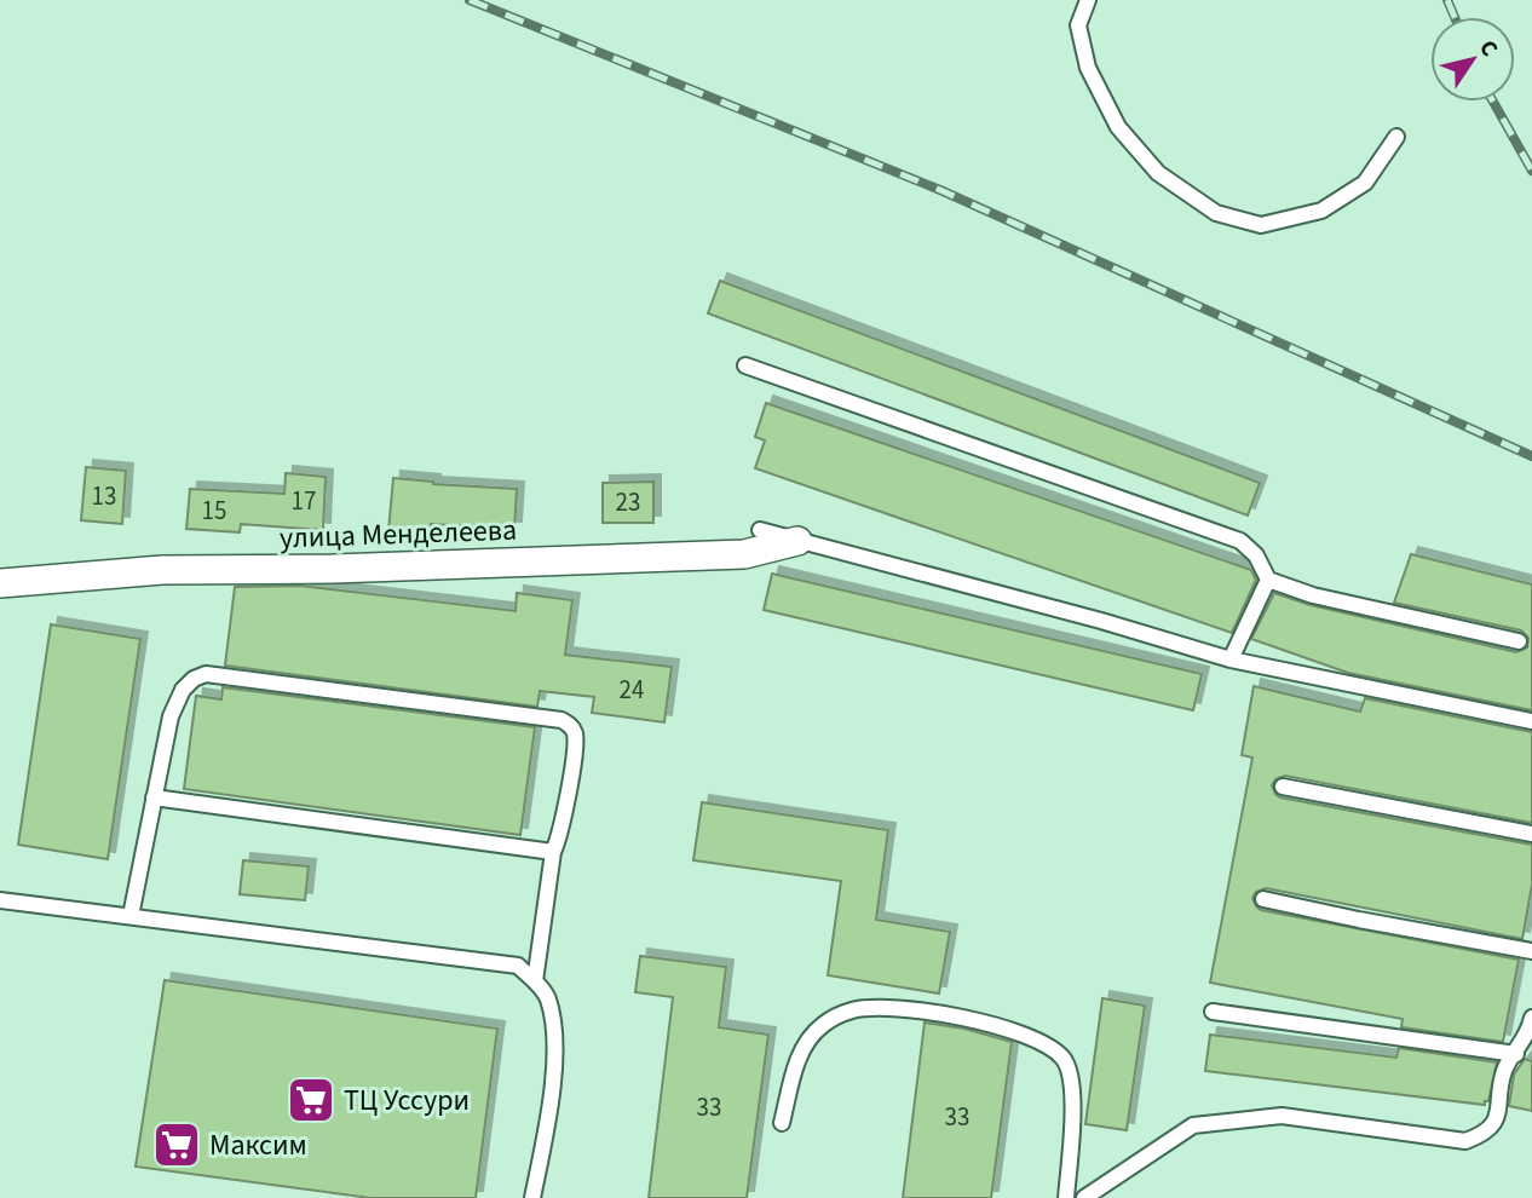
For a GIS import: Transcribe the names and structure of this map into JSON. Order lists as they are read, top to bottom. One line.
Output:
{"streets":{"street":["улица Менделеева"]},"places":{"supermarket":["ТЦ Уссури","Максим"]},"house_numbers":["13","17","23","15","24","33","33"],"north":"top right"}
